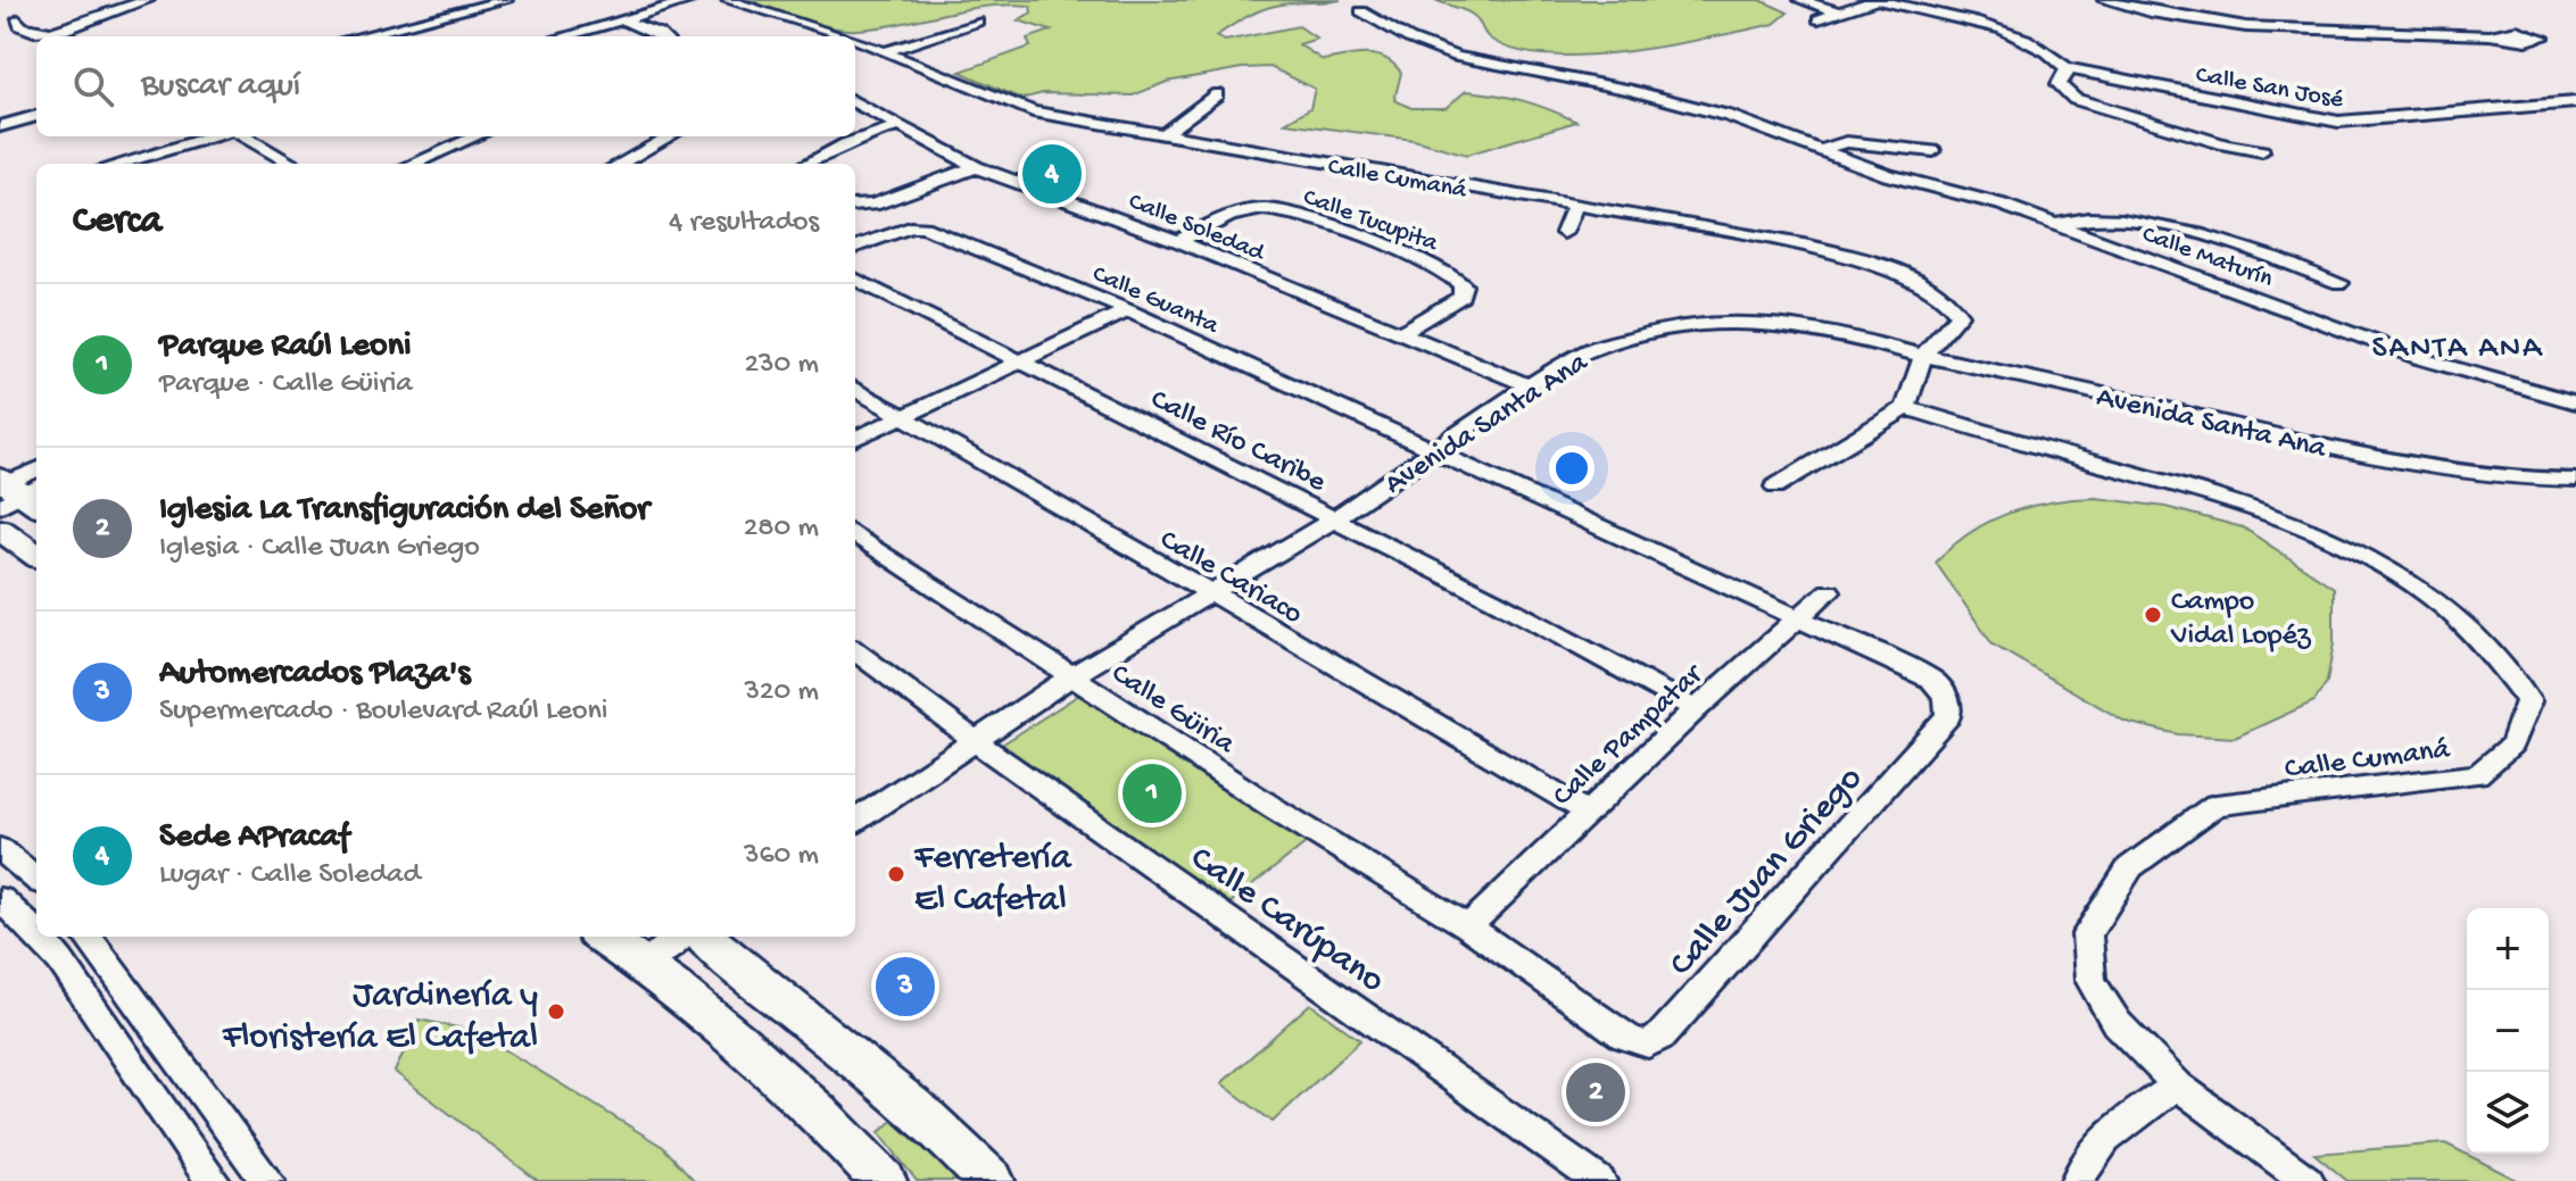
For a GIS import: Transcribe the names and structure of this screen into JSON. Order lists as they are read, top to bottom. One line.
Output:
{"streets":{"street":["Calle San José","Calle Cumaná","Calle Tucupita","Calle Soledad","Calle Maturín","Calle Guanta","Avenida Santa Ana","Calle Río Caribe","Calle Cariaco","Calle Güiria","Calle Pampatar","Calle Juan Griego","Calle Carúpano"]},"crossings":[["Calle Cumaná","Avenida Santa Ana"],["Calle Tucupita","Calle Soledad"],["Calle Soledad","Avenida Santa Ana"],["Calle Guanta","Avenida Santa Ana"],["Calle Guanta","Calle Pampatar"],["Calle Guanta","Calle Juan Griego"],["Avenida Santa Ana","Calle Río Caribe"],["Avenida Santa Ana","Calle Cariaco"],["Avenida Santa Ana","Calle Güiria"],["Avenida Santa Ana","Calle Carúpano"],["Calle Río Caribe","Calle Pampatar"],["Calle Cariaco","Calle Pampatar"],["Calle Güiria","Calle Pampatar"],["Calle Güiria","Calle Juan Griego"],["Calle Pampatar","Calle Juan Griego"]],"districts":["SANTA ANA"],"places":["Campo Vidal Lopéz","Ferretería El Cafetal","Jardinería y Floristería El Cafetal"],"page":{"search":"Buscar aquí","pins":["4","1","3","2"],"heading":["Cerca","4 resultados"],"list":[{"mark":"1","name":"Parque Raúl Leoni","note":"Parque · Calle Güiria","value":"230 m"},{"mark":"2","name":"Iglesia La Transfiguración del Señor","note":"Iglesia · Calle Juan Griego","value":"280 m"},{"mark":"3","name":"Automercados Plaza's","note":"Supermercado · Boulevard Raúl Leoni","value":"320 m"},{"mark":"4","name":"Sede APracaf","note":"Lugar · Calle Soledad","value":"360 m"}],"map_buttons":["+","−"]}}
